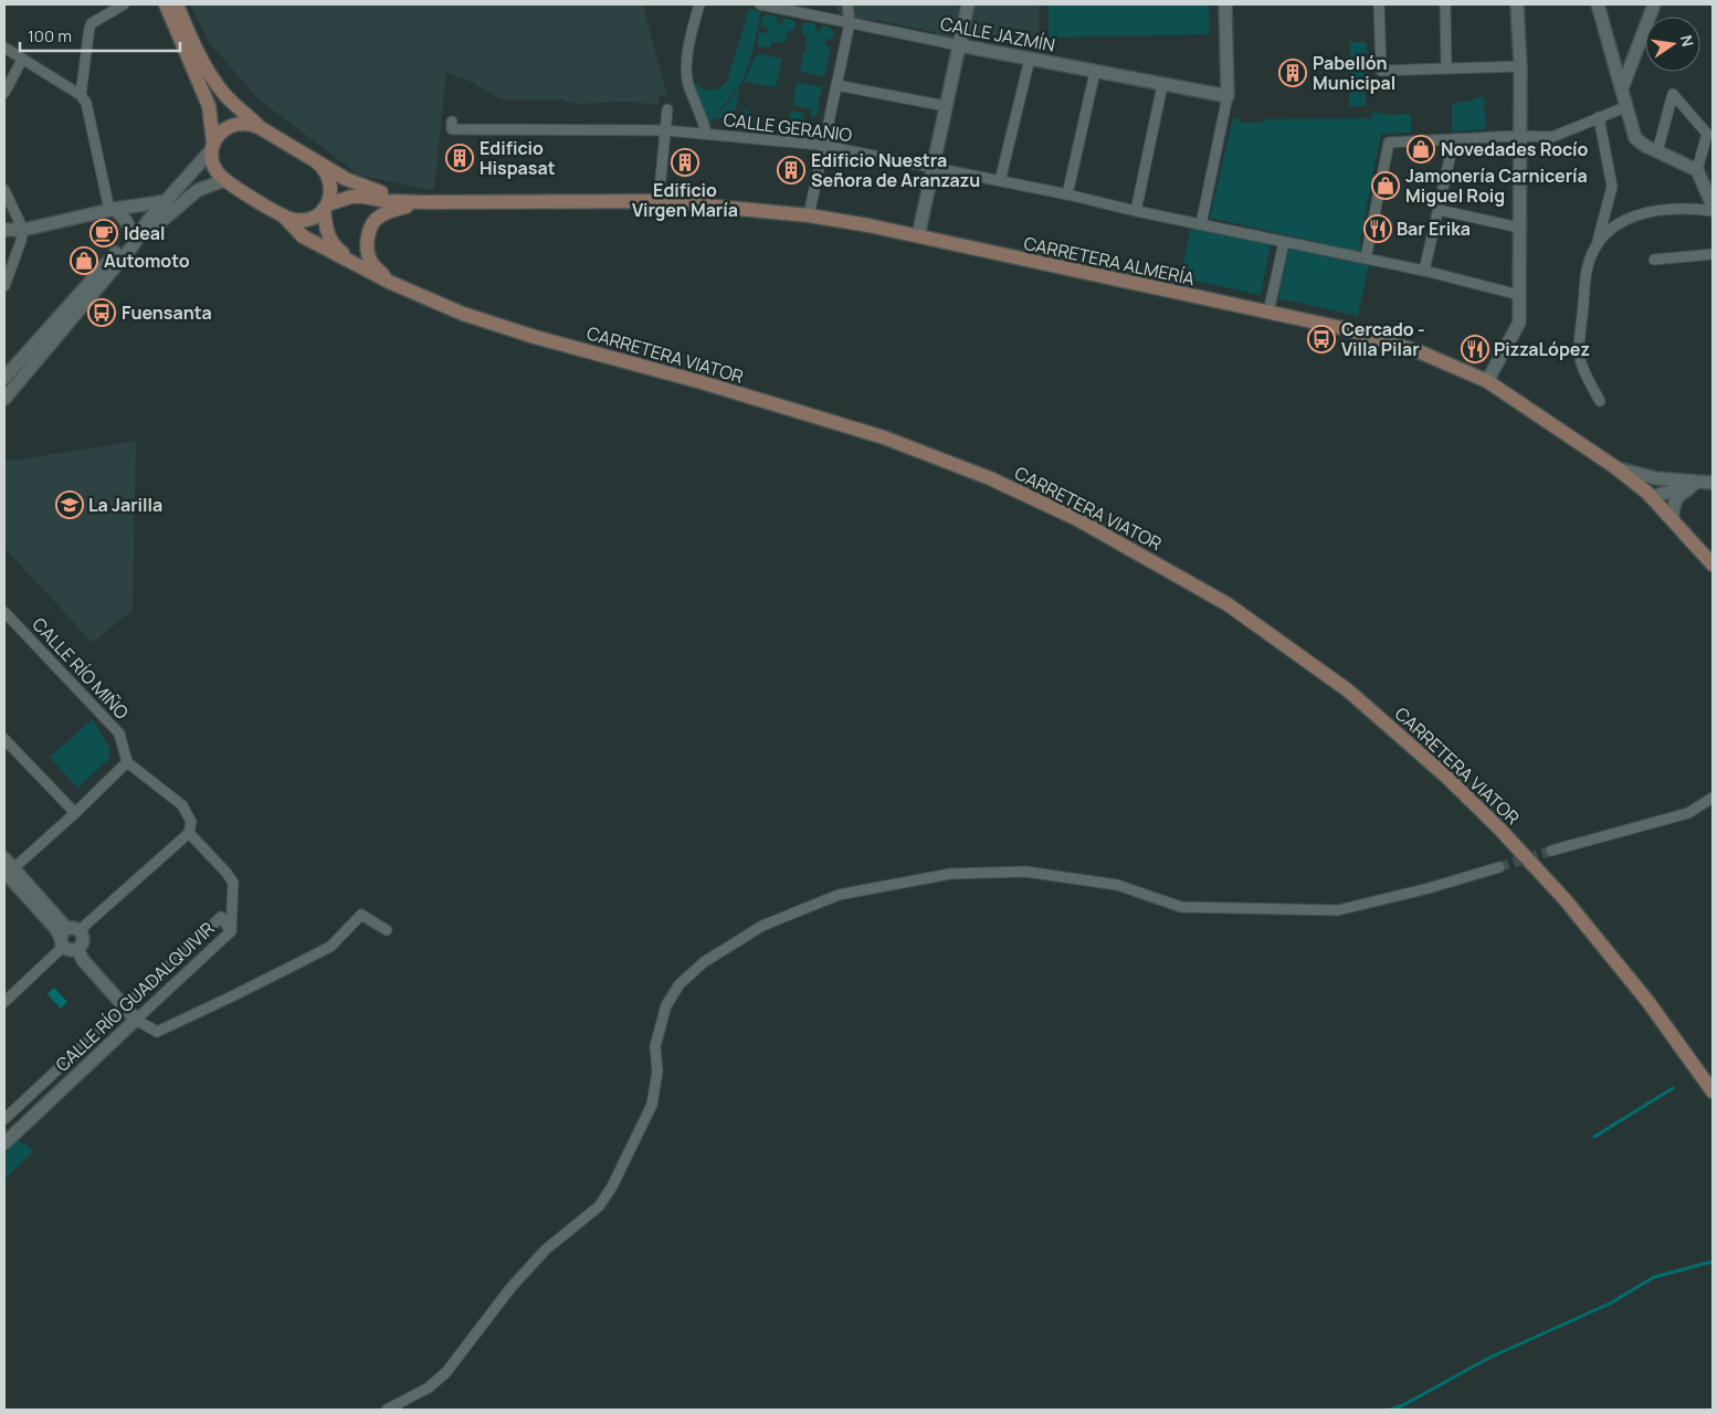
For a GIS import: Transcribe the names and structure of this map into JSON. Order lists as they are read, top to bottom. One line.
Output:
{"streets":{"main road":["CARRETERA ALMERÍA","CARRETERA VIATOR"],"street":["CALLE JAZMÍN","CALLE GERANIO","CALLE RÍO MIÑO","CALLE RÍO GUADALQUIVIR"]},"places":{"building":["Pabellón Municipal","Edificio Hispasat","Edificio Virgen María","Edificio Nuestra Señora de Aranzazu"],"shop":["Novedades Rocío","Jamonería Carnicería Miguel Roig","Automoto"],"restaurant":["Bar Erika","PizzaLópez"],"cafe":["Ideal"],"bus stop":["Fuensanta","Cercado - Villa Pilar"],"school or university":["La Jarilla"]},"scale_bar":"100 m","north":"right"}
